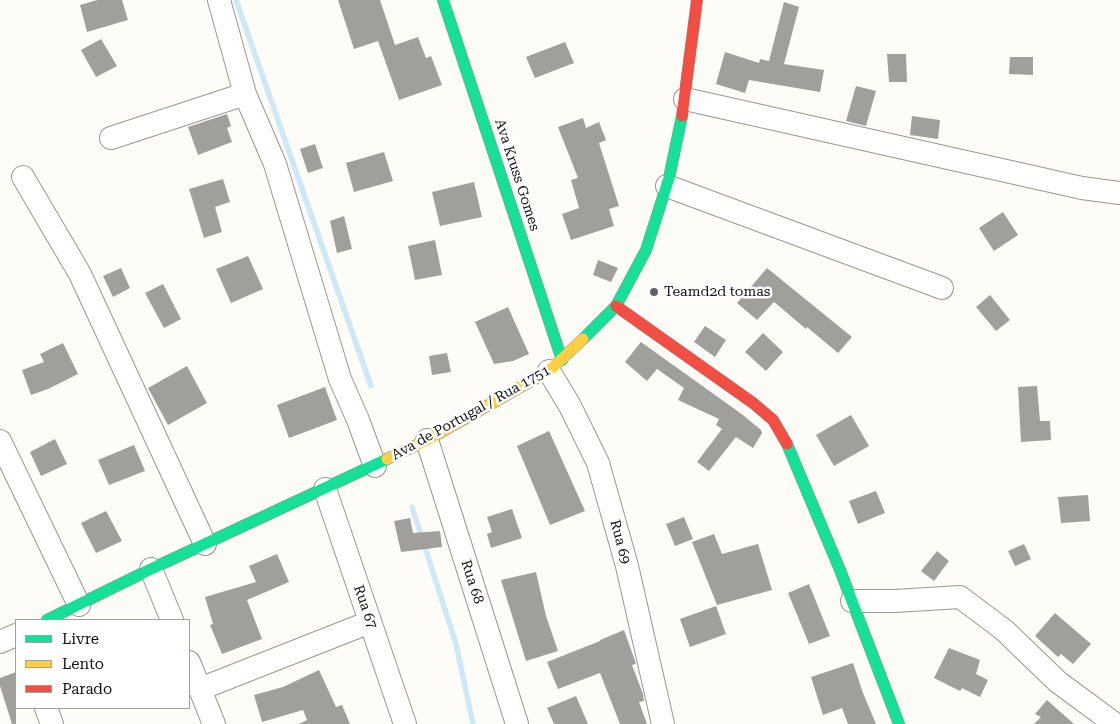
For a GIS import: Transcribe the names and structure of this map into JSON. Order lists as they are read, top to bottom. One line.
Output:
{"streets":{"street":["Ava Kruss Gomes","Ava de Portugal / Rua 1751","Rua 69","Rua 68","Rua 67"]},"crossings":[["Ava Kruss Gomes","Ava de Portugal / Rua 1751"],["Ava Kruss Gomes","Rua 69"],["Ava de Portugal / Rua 1751","Rua 69"],["Ava de Portugal / Rua 1751","Rua 68"],["Ava de Portugal / Rua 1751","Rua 67"]],"places":["Teamd2d tomas"],"legend":["Livre","Lento","Parado"]}
